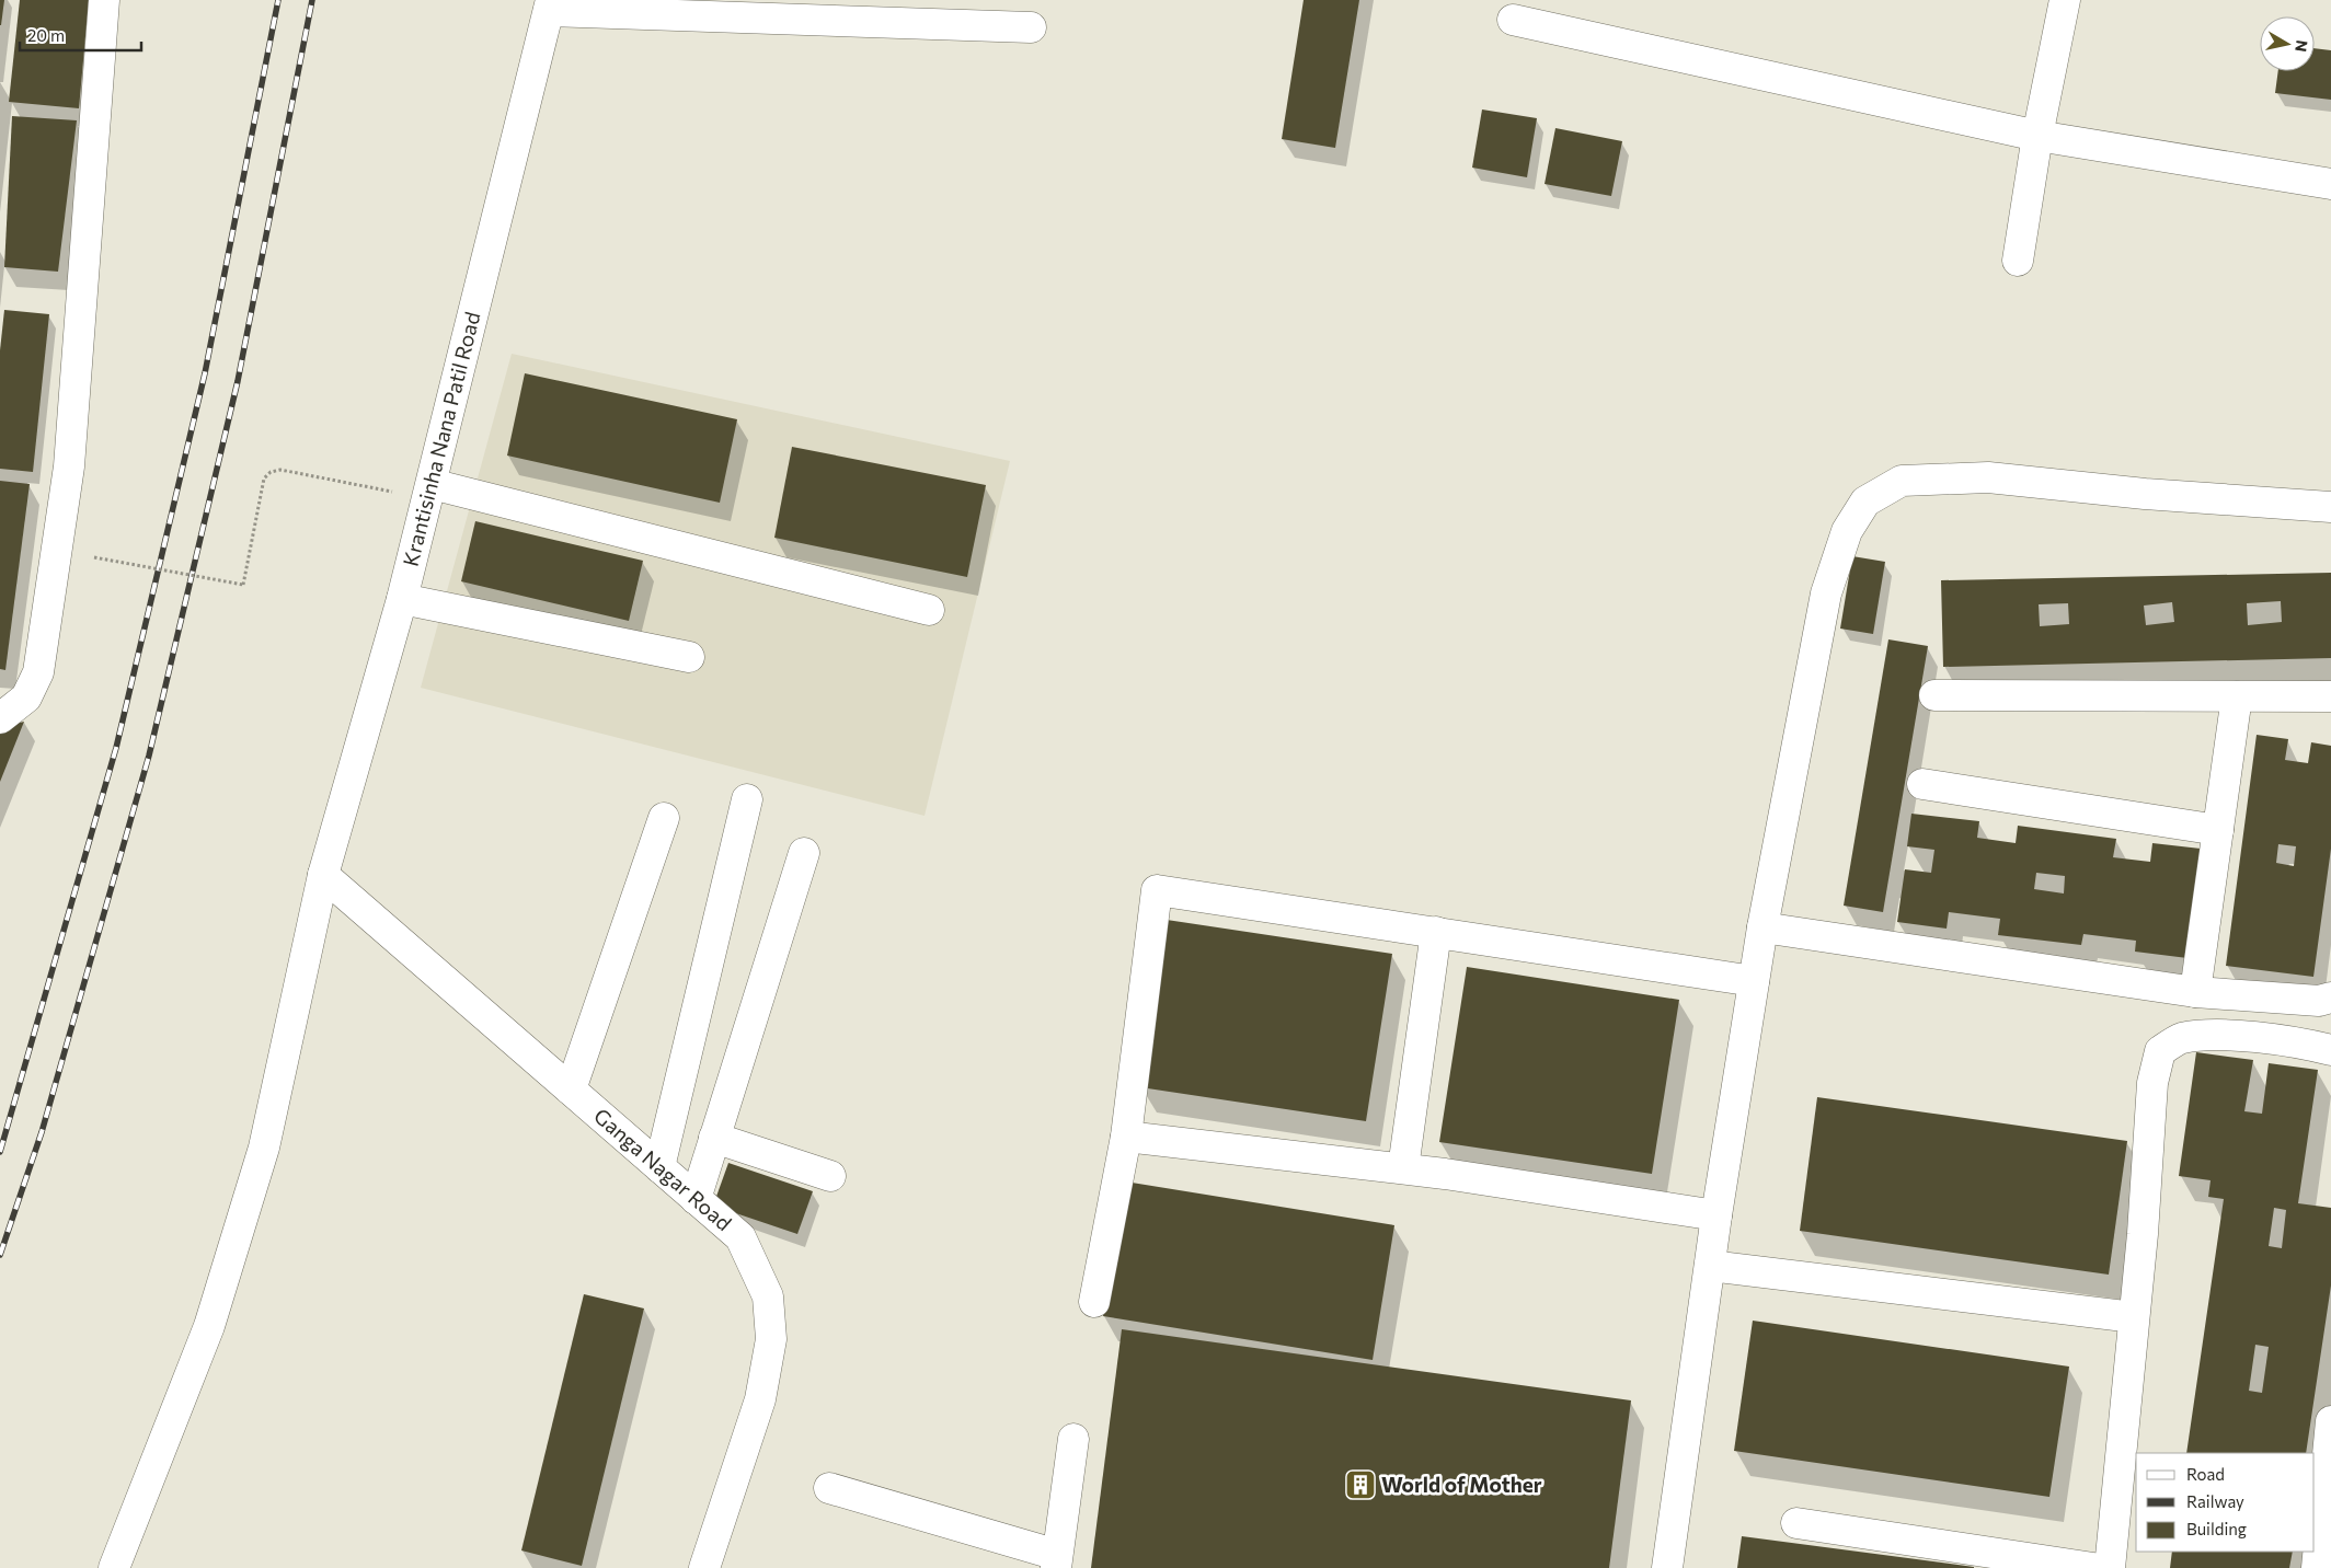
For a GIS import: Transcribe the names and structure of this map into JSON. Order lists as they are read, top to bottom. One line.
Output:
{"streets":{"street":["Krantisinha Nana Patil Road","Ganga Nagar Road"]},"crossings":[["Krantisinha Nana Patil Road","Ganga Nagar Road"]],"places":{"building":["World of Mother"]},"legend":["Road","Railway","Building"],"scale_bar":"20 m","north":"right"}
